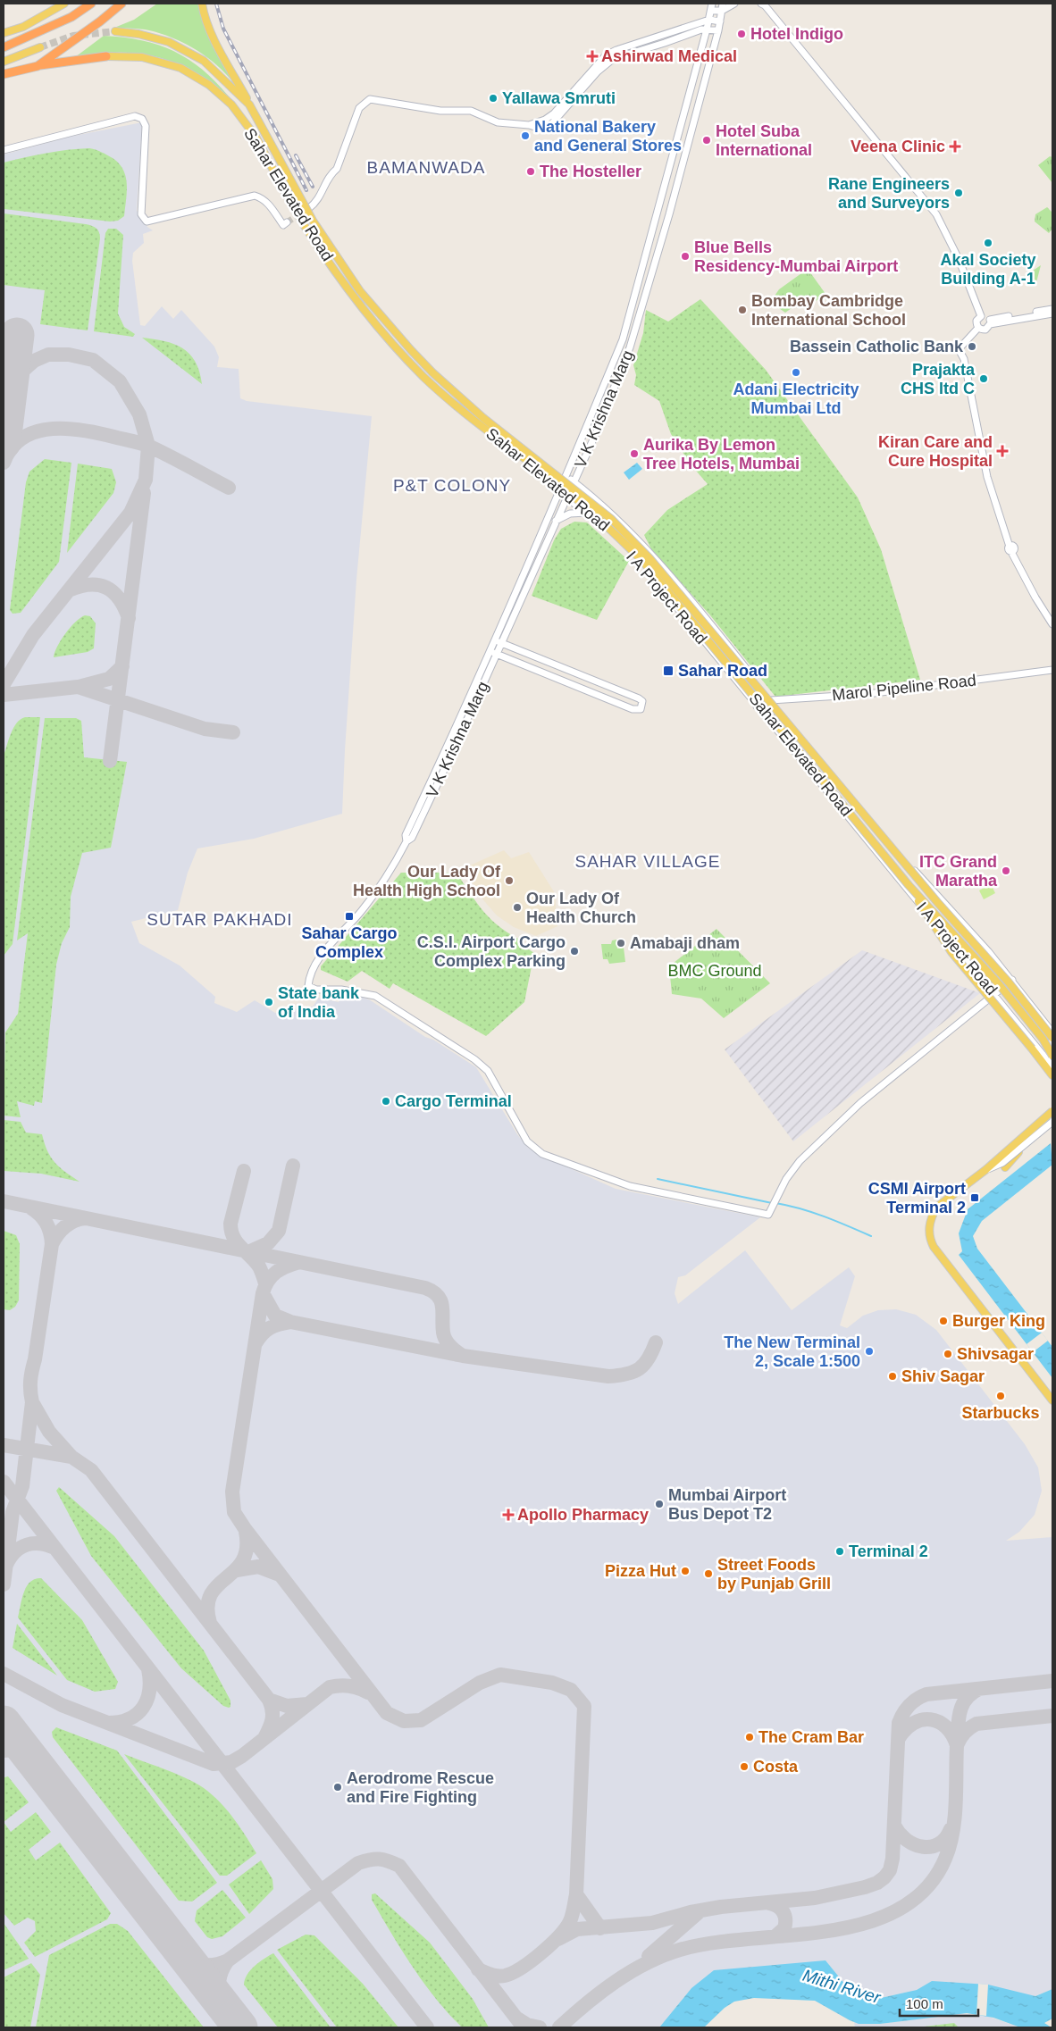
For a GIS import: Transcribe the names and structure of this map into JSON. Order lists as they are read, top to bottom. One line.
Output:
{"streets":{"main road":["Sahar Elevated Road"],"street":["V K Krishna Marg","I A Project Road","Marol Pipeline Road"]},"crossings":[["V K Krishna Marg","I A Project Road"],["I A Project Road","Marol Pipeline Road"]],"districts":["BAMANWADA","P&T COLONY","SAHAR VILLAGE","SUTAR PAKHADI"],"water":["Mithi River"],"parks":["BMC Ground"],"places":{"other":["Hotel Indigo","Yallawa Smruti","National Bakery and General Stores","Hotel Suba International","The Hosteller","Rane Engineers and Surveyors","Akal Society Building A-1","Blue Bells Residency-Mumbai Airport","Bombay Cambridge International School","Bassein Catholic Bank","Adani Electricity Mumbai Ltd","Prajakta CHS ltd C","Aurika By Lemon Tree Hotels, Mumbai","ITC Grand Maratha","Our Lady Of Health High School","Our Lady Of Health Church","Amabaji dham","C.S.I. Airport Cargo Complex Parking","State bank of India","Cargo Terminal","Burger King","The New Terminal 2, Scale 1:500","Shivsagar","Shiv Sagar","Starbucks","Mumbai Airport Bus Depot T2","Terminal 2","Pizza Hut","Street Foods by Punjab Grill","The Cram Bar","Costa","Aerodrome Rescue and Fire Fighting"],"health":["Ashirwad Medical","Veena Clinic","Kiran Care and Cure Hospital","Apollo Pharmacy"],"transit":["Sahar Road","Sahar Cargo Complex","CSMI Airport Terminal 2"]},"scale_bar":"100 m"}
